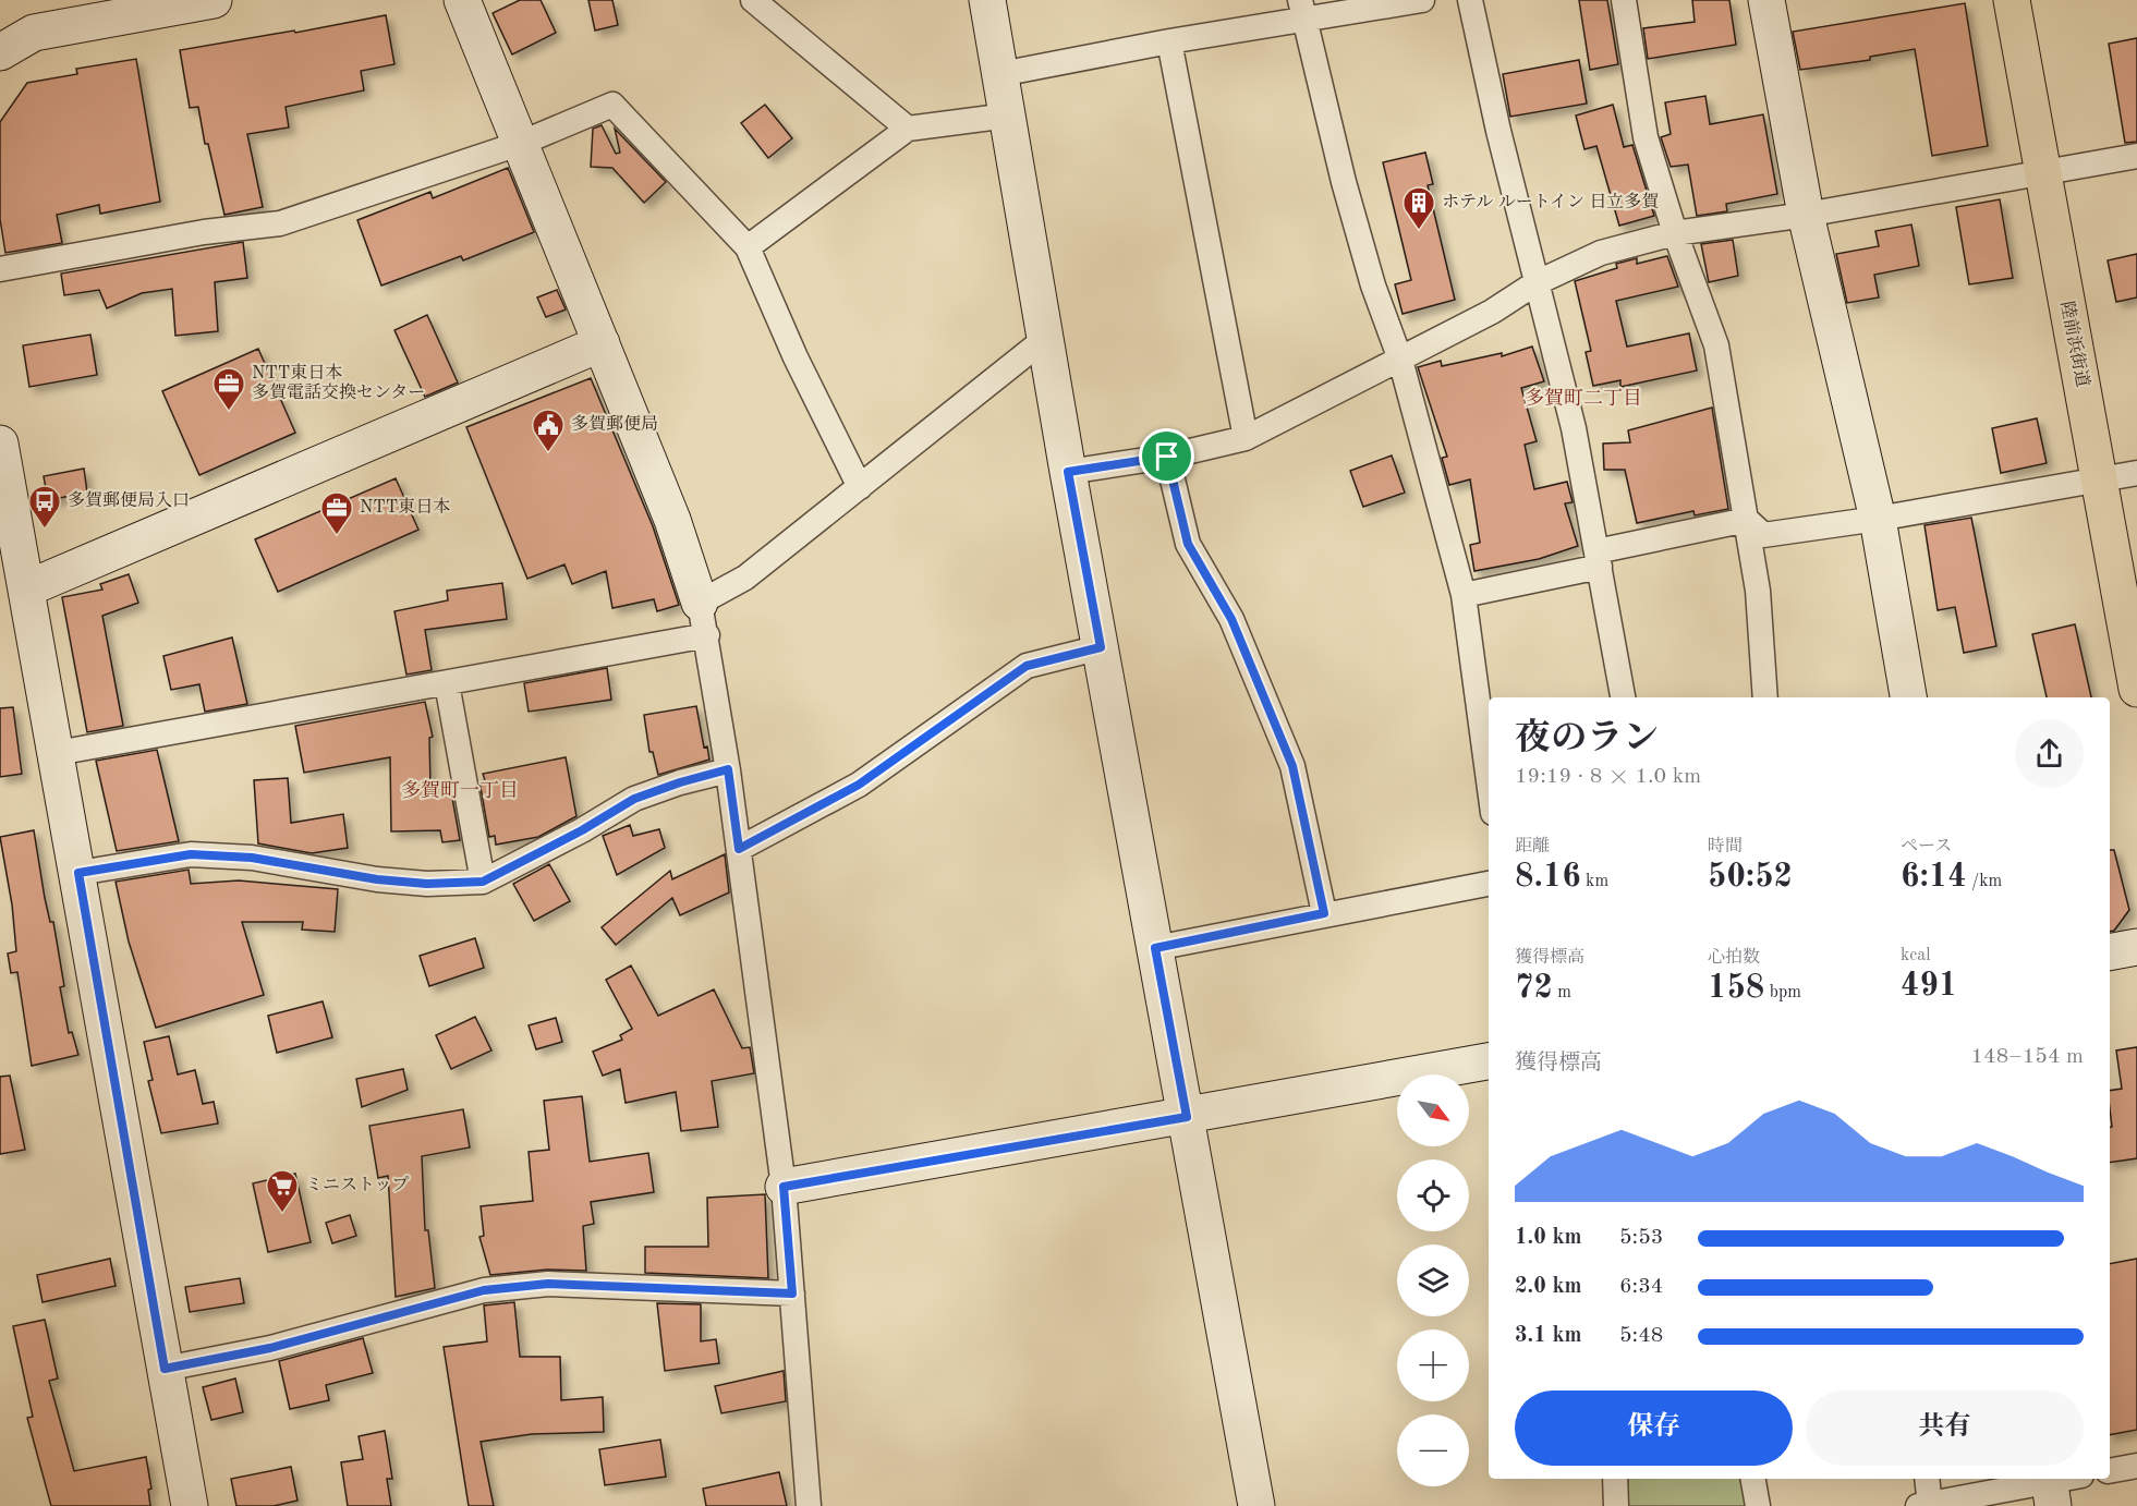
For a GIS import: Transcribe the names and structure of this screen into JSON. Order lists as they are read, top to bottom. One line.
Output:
{"streets":{"highway":["陸前浜街道"]},"districts":["多賀町二丁目","多賀町一丁目"],"places":{"building":["ホテル ルートイン 日立多賀"],"office":["NTT東日本 多賀電話交換センター","NTT東日本"],"public building":["多賀郵便局"],"bus stop":["多賀郵便局入口"],"supermarket":["ミニストップ"]},"north":"bottom right","page":{"heading":["夜のラン","19:19 · 8 × 1.0 km"],"stats":[["距離","8.16 km"],["時間","50:52"],["ペース","6:14 /km"],["獲得標高","72 m"],["心拍数","158 bpm"],["kcal","491"]],"chart":["獲得標高","148–154 m"],"map_buttons":["+","−"],"list":[{"name":"1.0 km","note":"5:53"},{"name":"2.0 km","note":"6:34"},{"name":"3.1 km","note":"5:48"}],"buttons":["保存","共有"]}}
